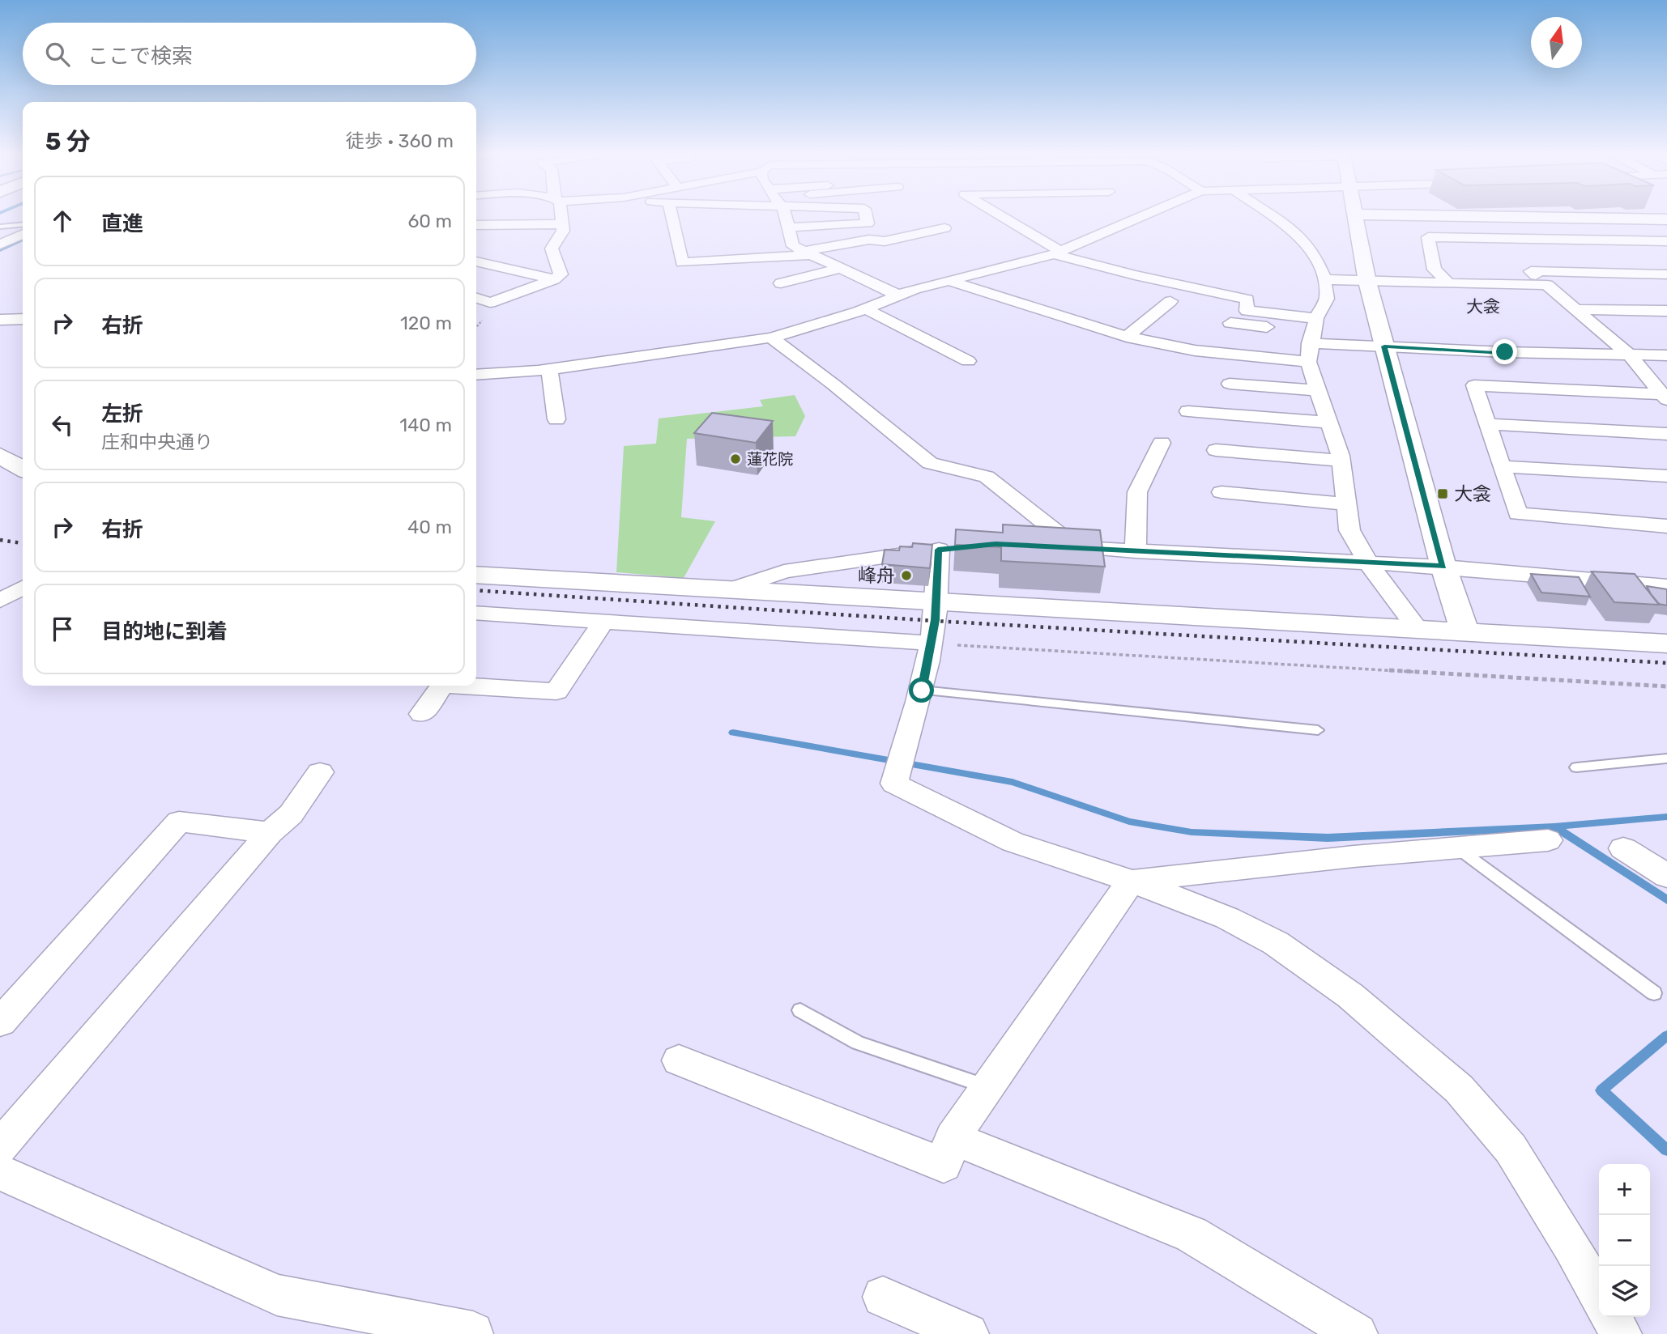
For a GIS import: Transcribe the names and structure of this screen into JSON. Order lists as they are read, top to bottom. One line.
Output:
{"districts":["大衾"],"places":{"other":["蓮花院","峰舟"],"transit":["大衾"]},"north":"top","page":{"search":"ここで検索","heading":["5 分","徒歩 · 360 m"],"list":[["直進","60 m"],["右折","120 m"],["左折","庄和中央通り","140 m"],["右折","40 m"],"目的地に到着"],"map_buttons":["+","−"]}}
